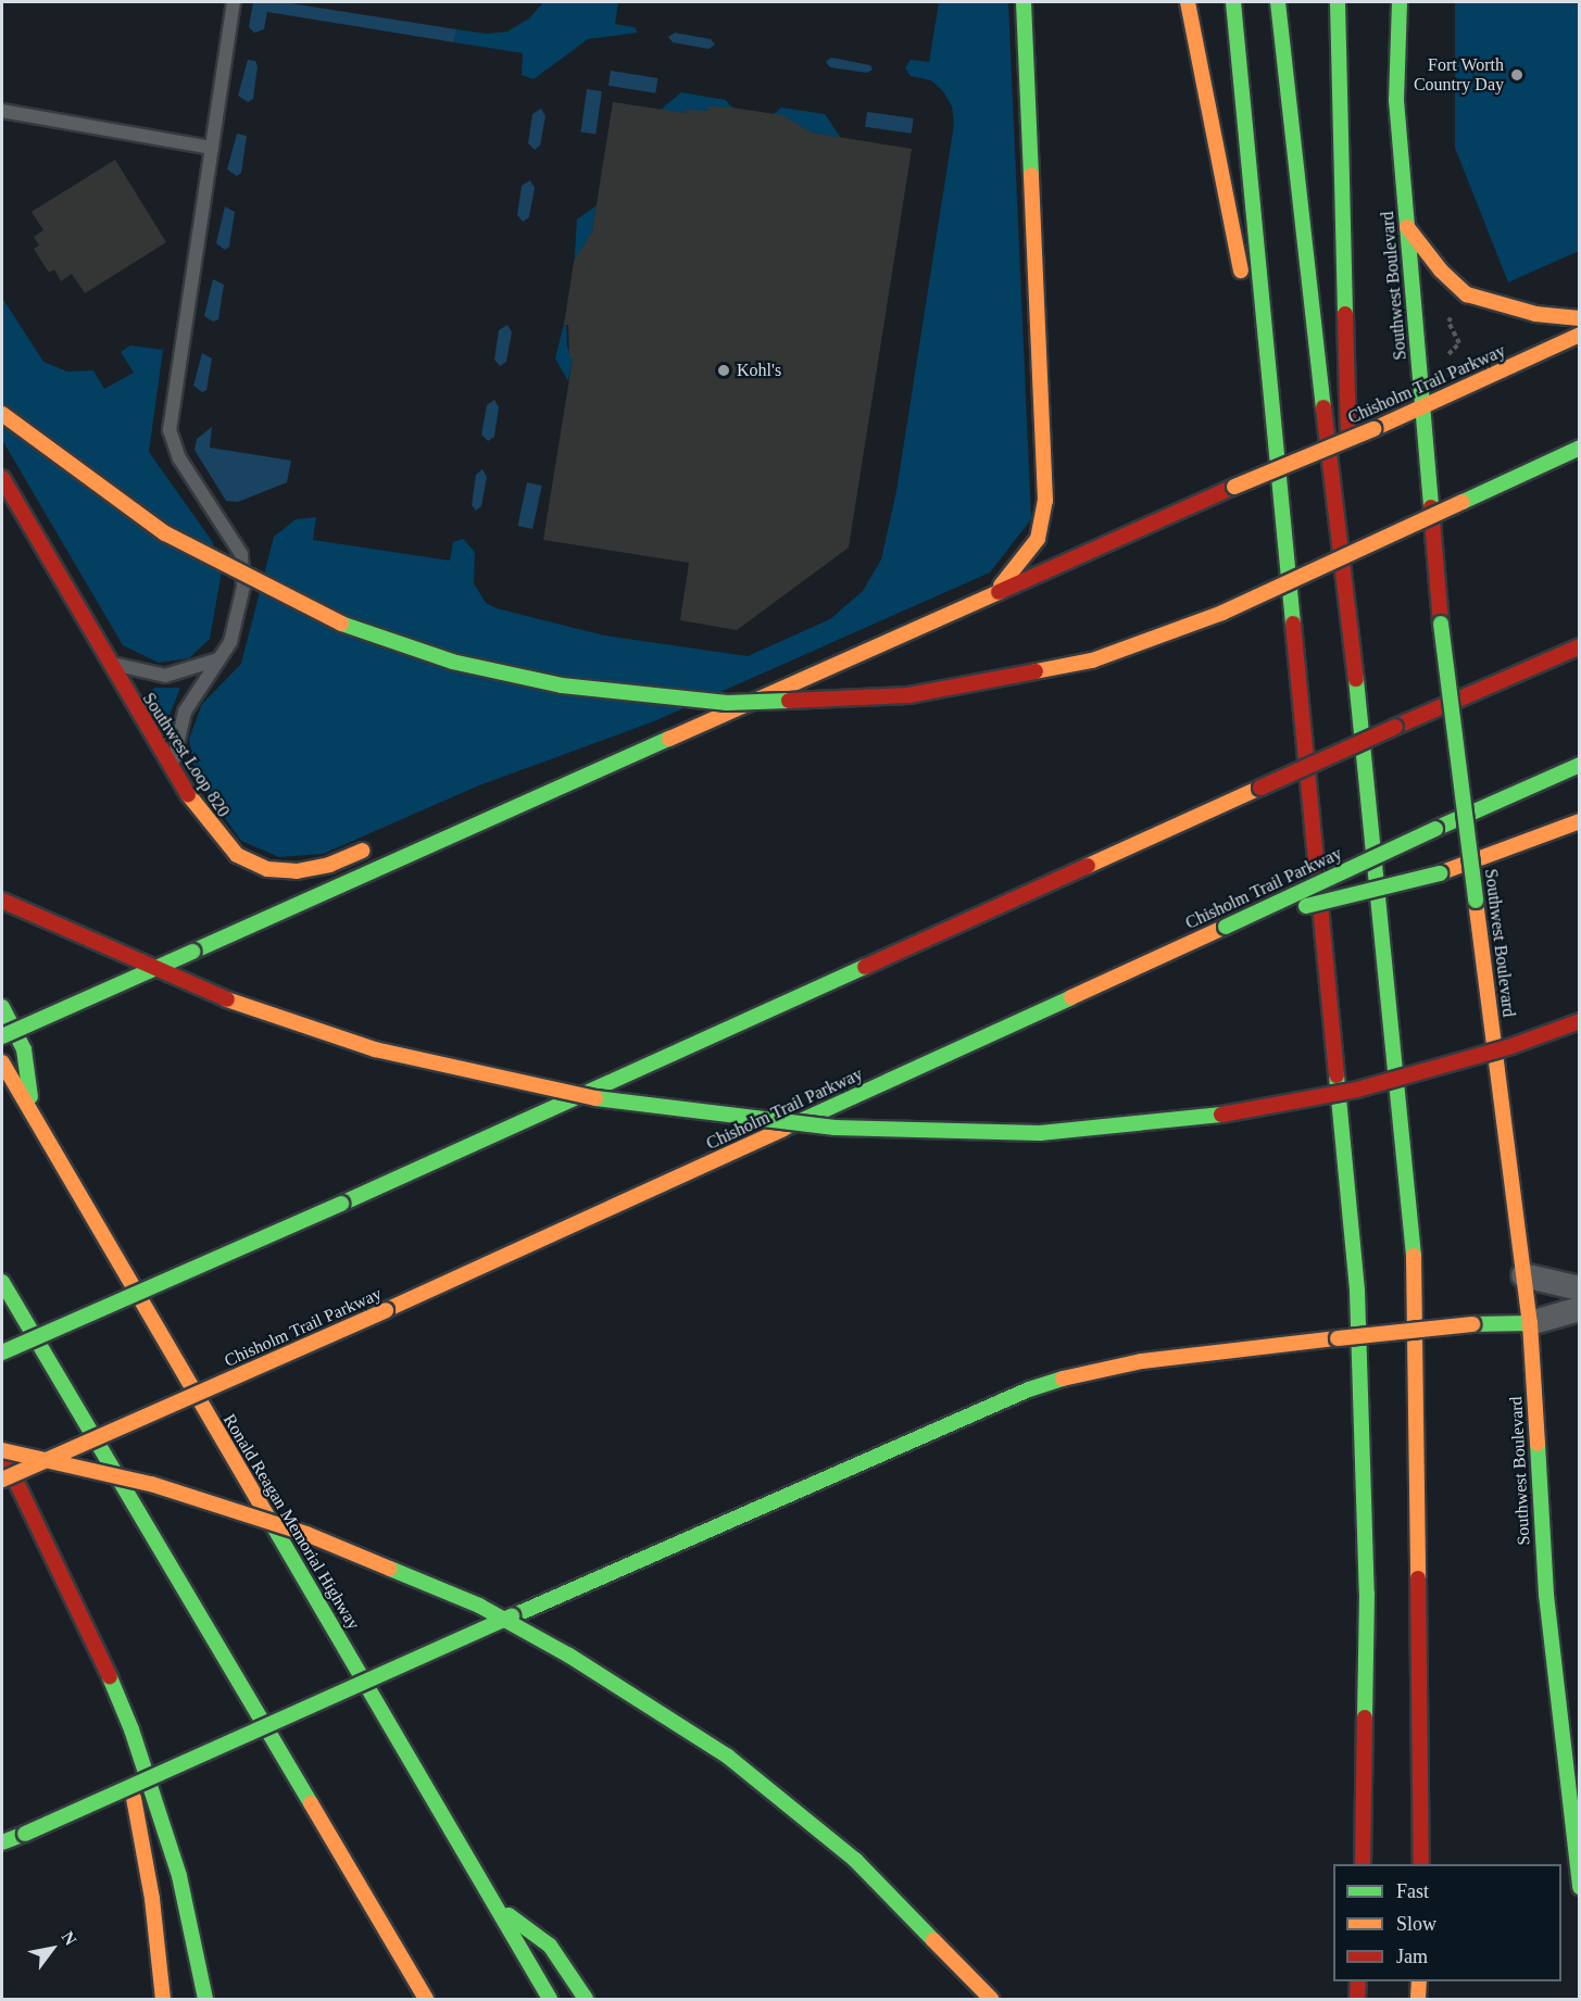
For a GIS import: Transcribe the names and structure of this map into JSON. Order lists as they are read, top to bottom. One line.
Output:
{"streets":{"main road":["Southwest Boulevard","Chisholm Trail Parkway","Southwest Loop 820","Ronald Reagan Memorial Highway"]},"crossings":[["Southwest Boulevard","Chisholm Trail Parkway"]],"places":["Fort Worth Country Day","Kohl's"],"legend":["Fast","Slow","Jam"],"north":"top right"}
